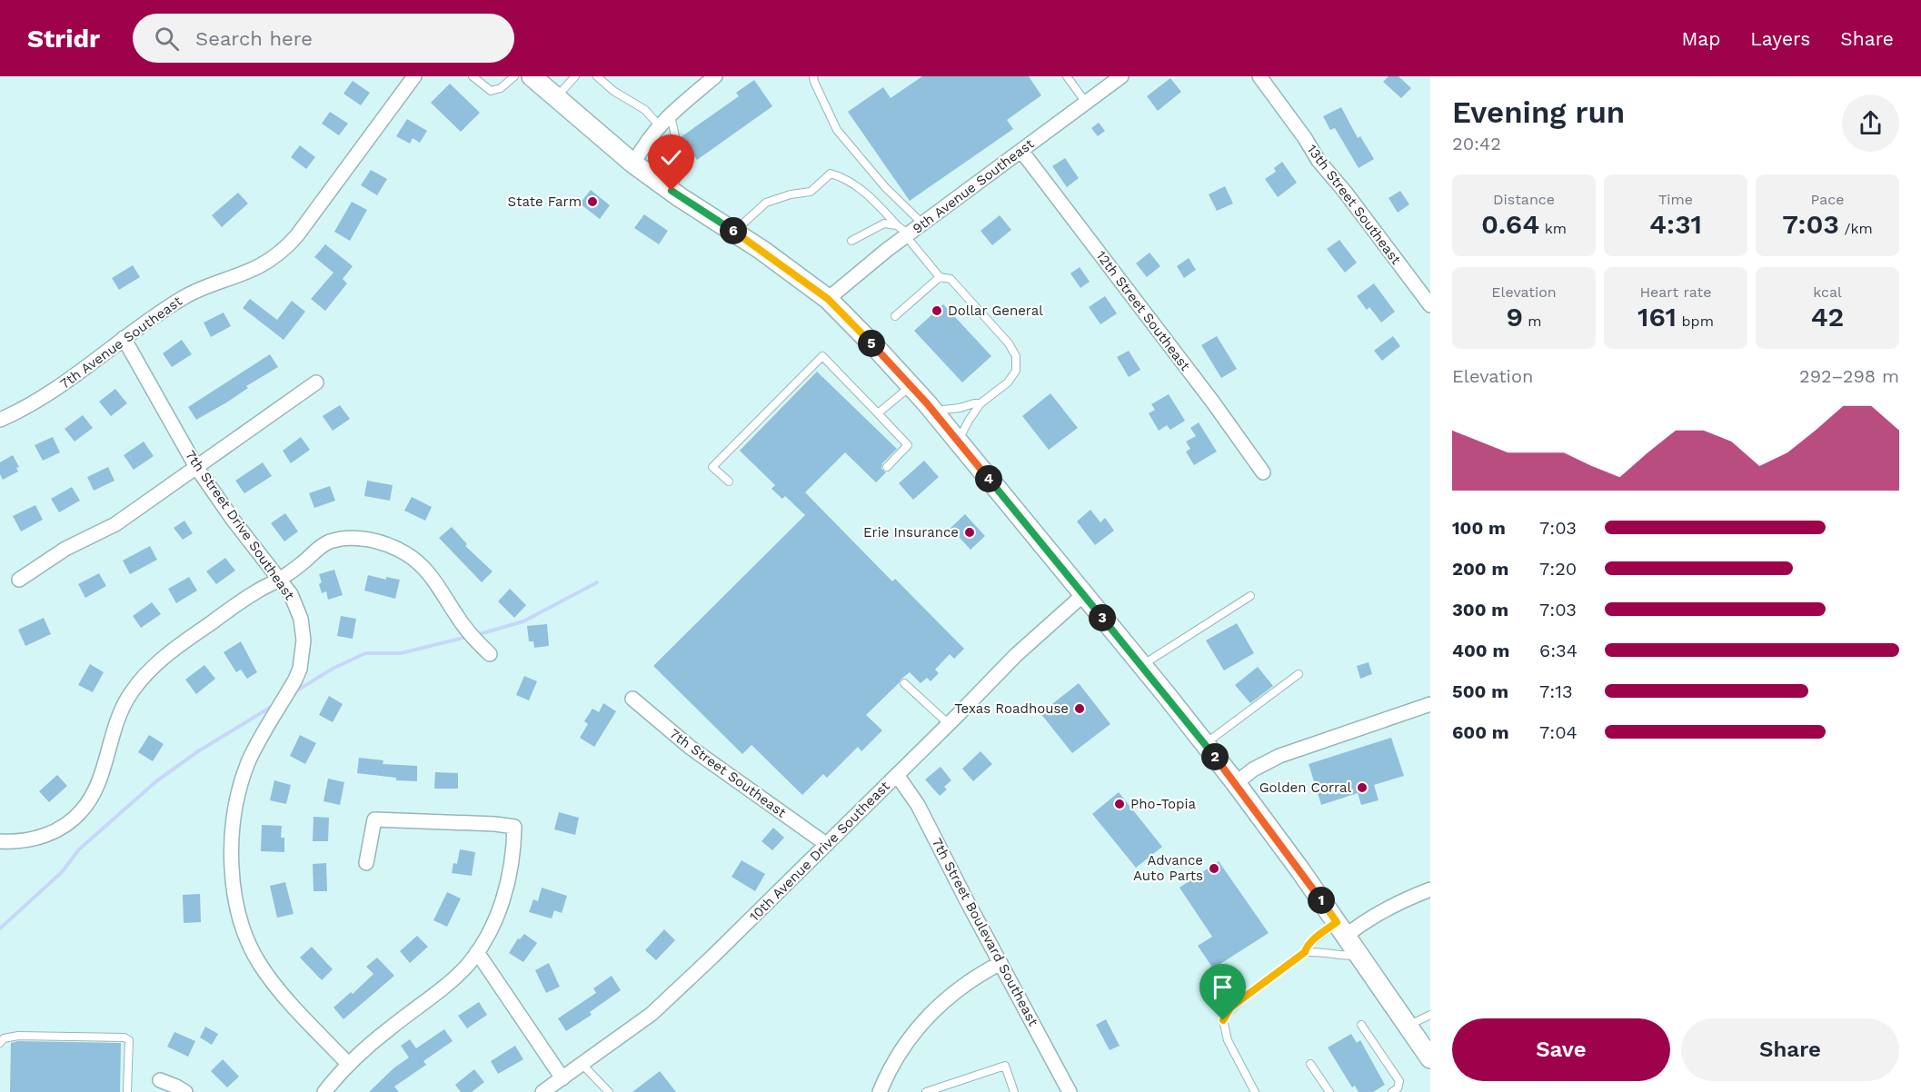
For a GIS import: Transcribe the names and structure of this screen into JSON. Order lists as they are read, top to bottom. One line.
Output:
{"streets":{"street":["9th Avenue Southeast","13th Street Southeast","12th Street Southeast","7th Avenue Southeast","7th Street Drive Southeast","7th Street Southeast","10th Avenue Drive Southeast","7th Street Boulevard Southeast"]},"crossings":[["9th Avenue Southeast","12th Street Southeast"],["7th Avenue Southeast","7th Street Drive Southeast"],["7th Street Southeast","10th Avenue Drive Southeast"],["10th Avenue Drive Southeast","7th Street Boulevard Southeast"]],"places":["State Farm","Dollar General","Erie Insurance","Texas Roadhouse","Golden Corral","Pho-Topia","Advance Auto Parts"],"page":{"header":"Stridr","search":"Search here","nav":["Map","Layers","Share"],"heading":["Evening run","20:42"],"stats":[["Distance","0.64 km"],["Time","4:31"],["Pace","7:03 /km"],["Elevation","9 m"],["Heart rate","161 bpm"],["kcal","42"]],"pins":["6","5","4","3","2","1"],"chart":["Elevation","292–298 m"],"list":[{"name":"100 m","note":"7:03"},{"name":"200 m","note":"7:20"},{"name":"300 m","note":"7:03"},{"name":"400 m","note":"6:34"},{"name":"500 m","note":"7:13"},{"name":"600 m","note":"7:04"}],"buttons":["Save","Share"]}}
